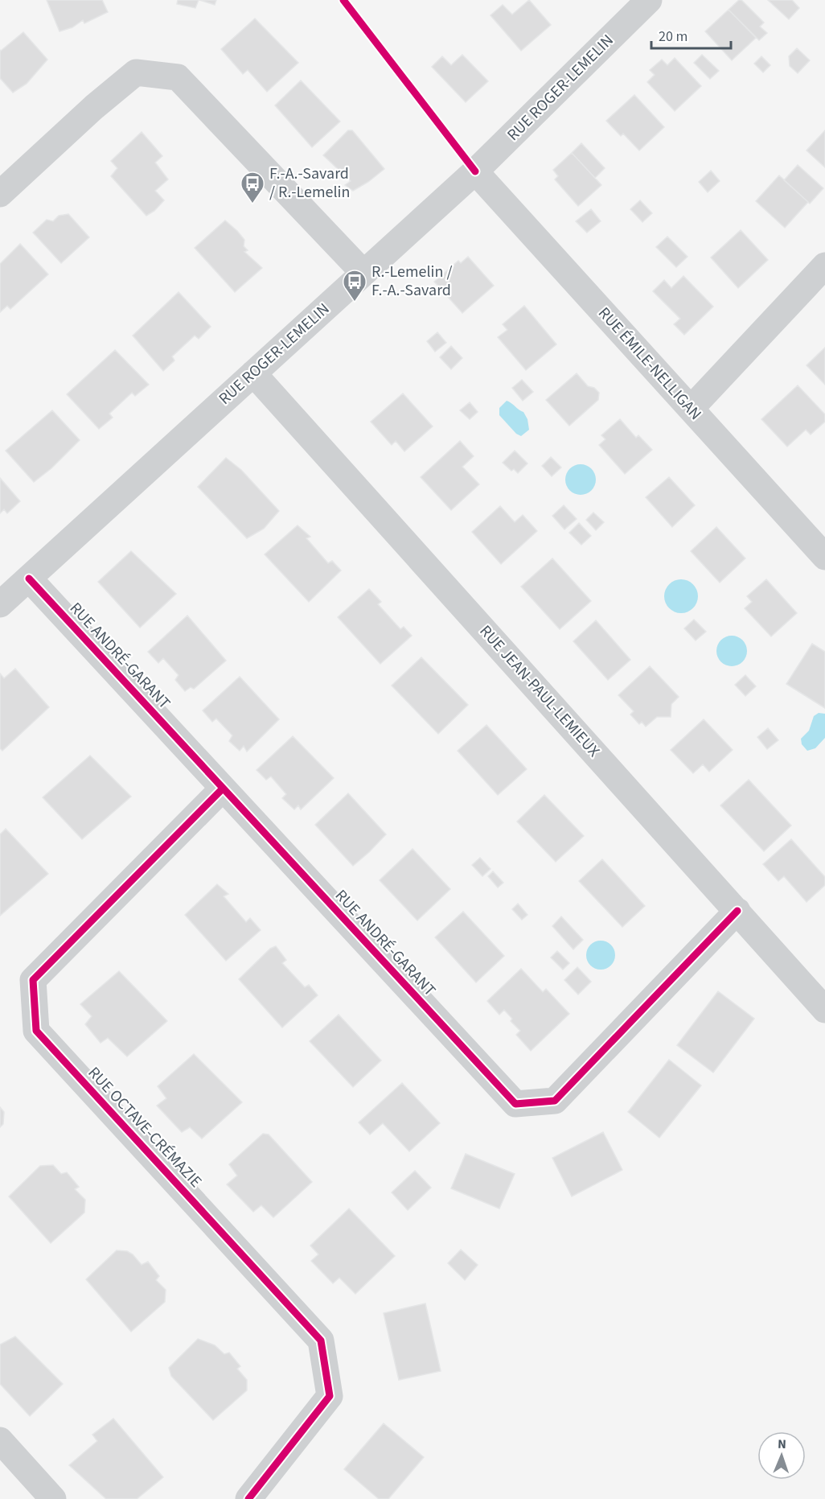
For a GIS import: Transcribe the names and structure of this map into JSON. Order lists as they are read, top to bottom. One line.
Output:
{"streets":{"street":["RUE ROGER-LEMELIN","RUE ÉMILE-NELLIGAN","RUE ANDRÉ-GARANT","RUE JEAN-PAUL-LEMIEUX","RUE OCTAVE-CRÉMAZIE"]},"crossings":[["RUE ROGER-LEMELIN","RUE ÉMILE-NELLIGAN"],["RUE ROGER-LEMELIN","RUE ANDRÉ-GARANT"],["RUE ROGER-LEMELIN","RUE JEAN-PAUL-LEMIEUX"],["RUE ANDRÉ-GARANT","RUE JEAN-PAUL-LEMIEUX"],["RUE ANDRÉ-GARANT","RUE OCTAVE-CRÉMAZIE"]],"places":{"bus stop":["F.-A.-Savard / R.-Lemelin","R.-Lemelin / F.-A.-Savard"]},"scale_bar":"20 m","north":"top"}
